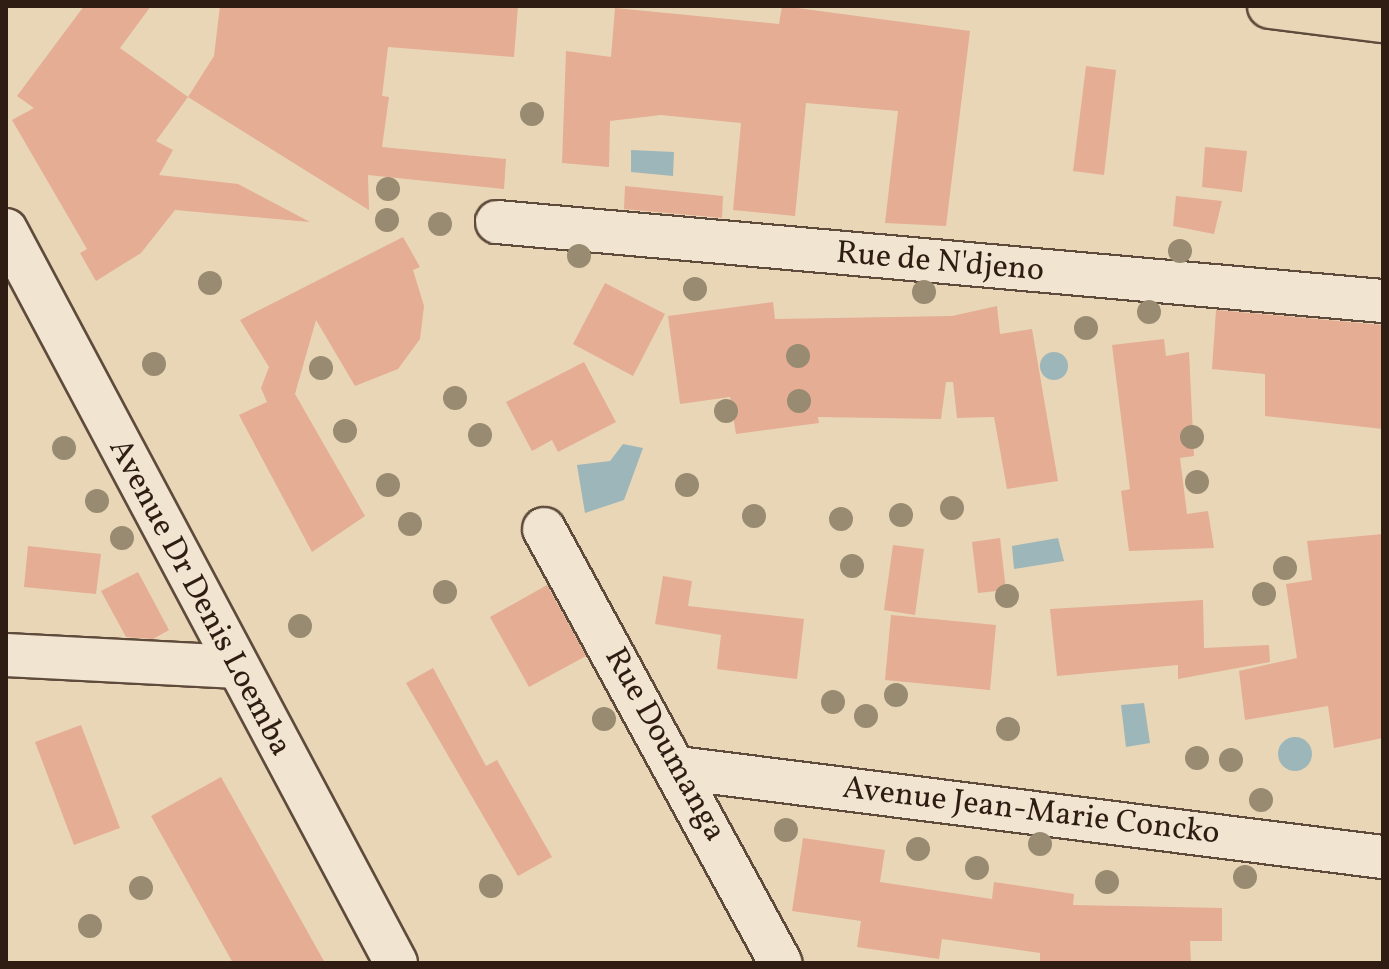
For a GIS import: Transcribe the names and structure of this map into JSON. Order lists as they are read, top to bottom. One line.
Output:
{"streets":{"street":["Rue de N'djeno","Avenue Dr Denis Loemba","Rue Doumanga","Avenue Jean-Marie Concko"]},"crossings":[["Rue Doumanga","Avenue Jean-Marie Concko"]]}
